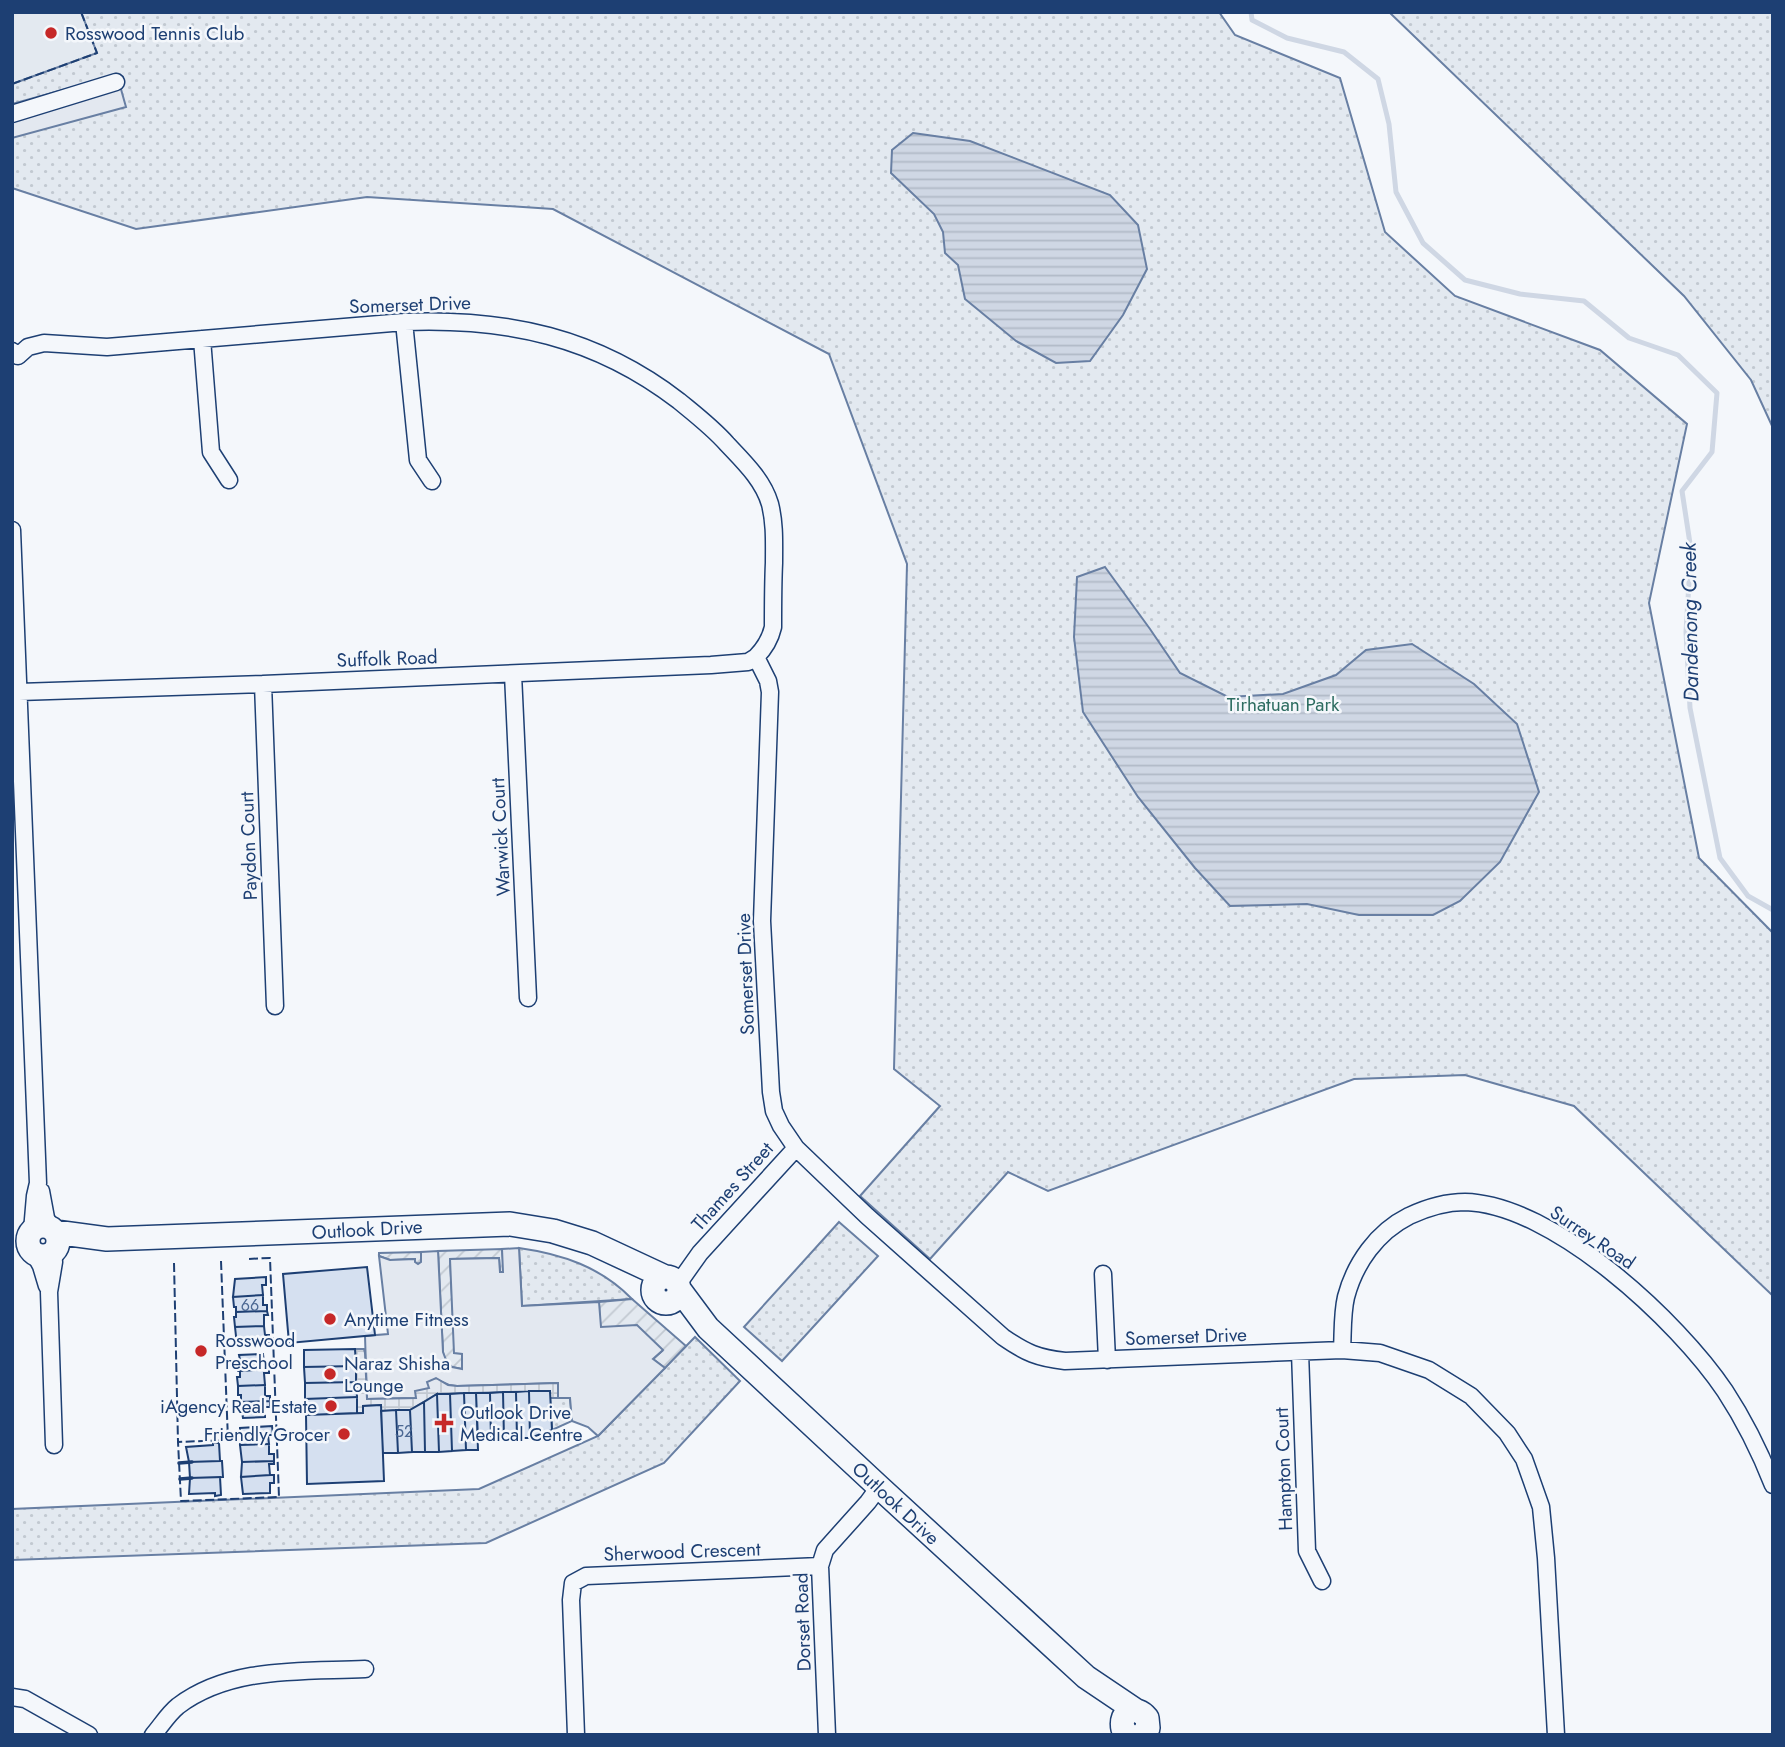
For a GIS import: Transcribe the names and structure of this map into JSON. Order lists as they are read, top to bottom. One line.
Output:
{"streets":{"street":["Somerset Drive","Suffolk Road","Warwick Court","Paydon Court","Thames Street","Outlook Drive","Surrey Road","Hampton Court","Sherwood Crescent","Dorset Road"]},"crossings":[["Somerset Drive","Suffolk Road"],["Somerset Drive","Thames Street"],["Somerset Drive","Surrey Road"],["Somerset Drive","Hampton Court"],["Suffolk Road","Warwick Court"],["Suffolk Road","Paydon Court"],["Thames Street","Outlook Drive"],["Outlook Drive","Dorset Road"],["Sherwood Crescent","Dorset Road"]],"water":["Dandenong Creek"],"parks":["Tirhatuan Park"],"places":{"other":["Rosswood Tennis Club","Anytime Fitness","Rosswood Preschool","Naraz Shisha Lounge","iAgency Real Estate","Friendly Grocer"],"health":["Outlook Drive Medical Centre"]},"house_numbers":["66","52"]}
